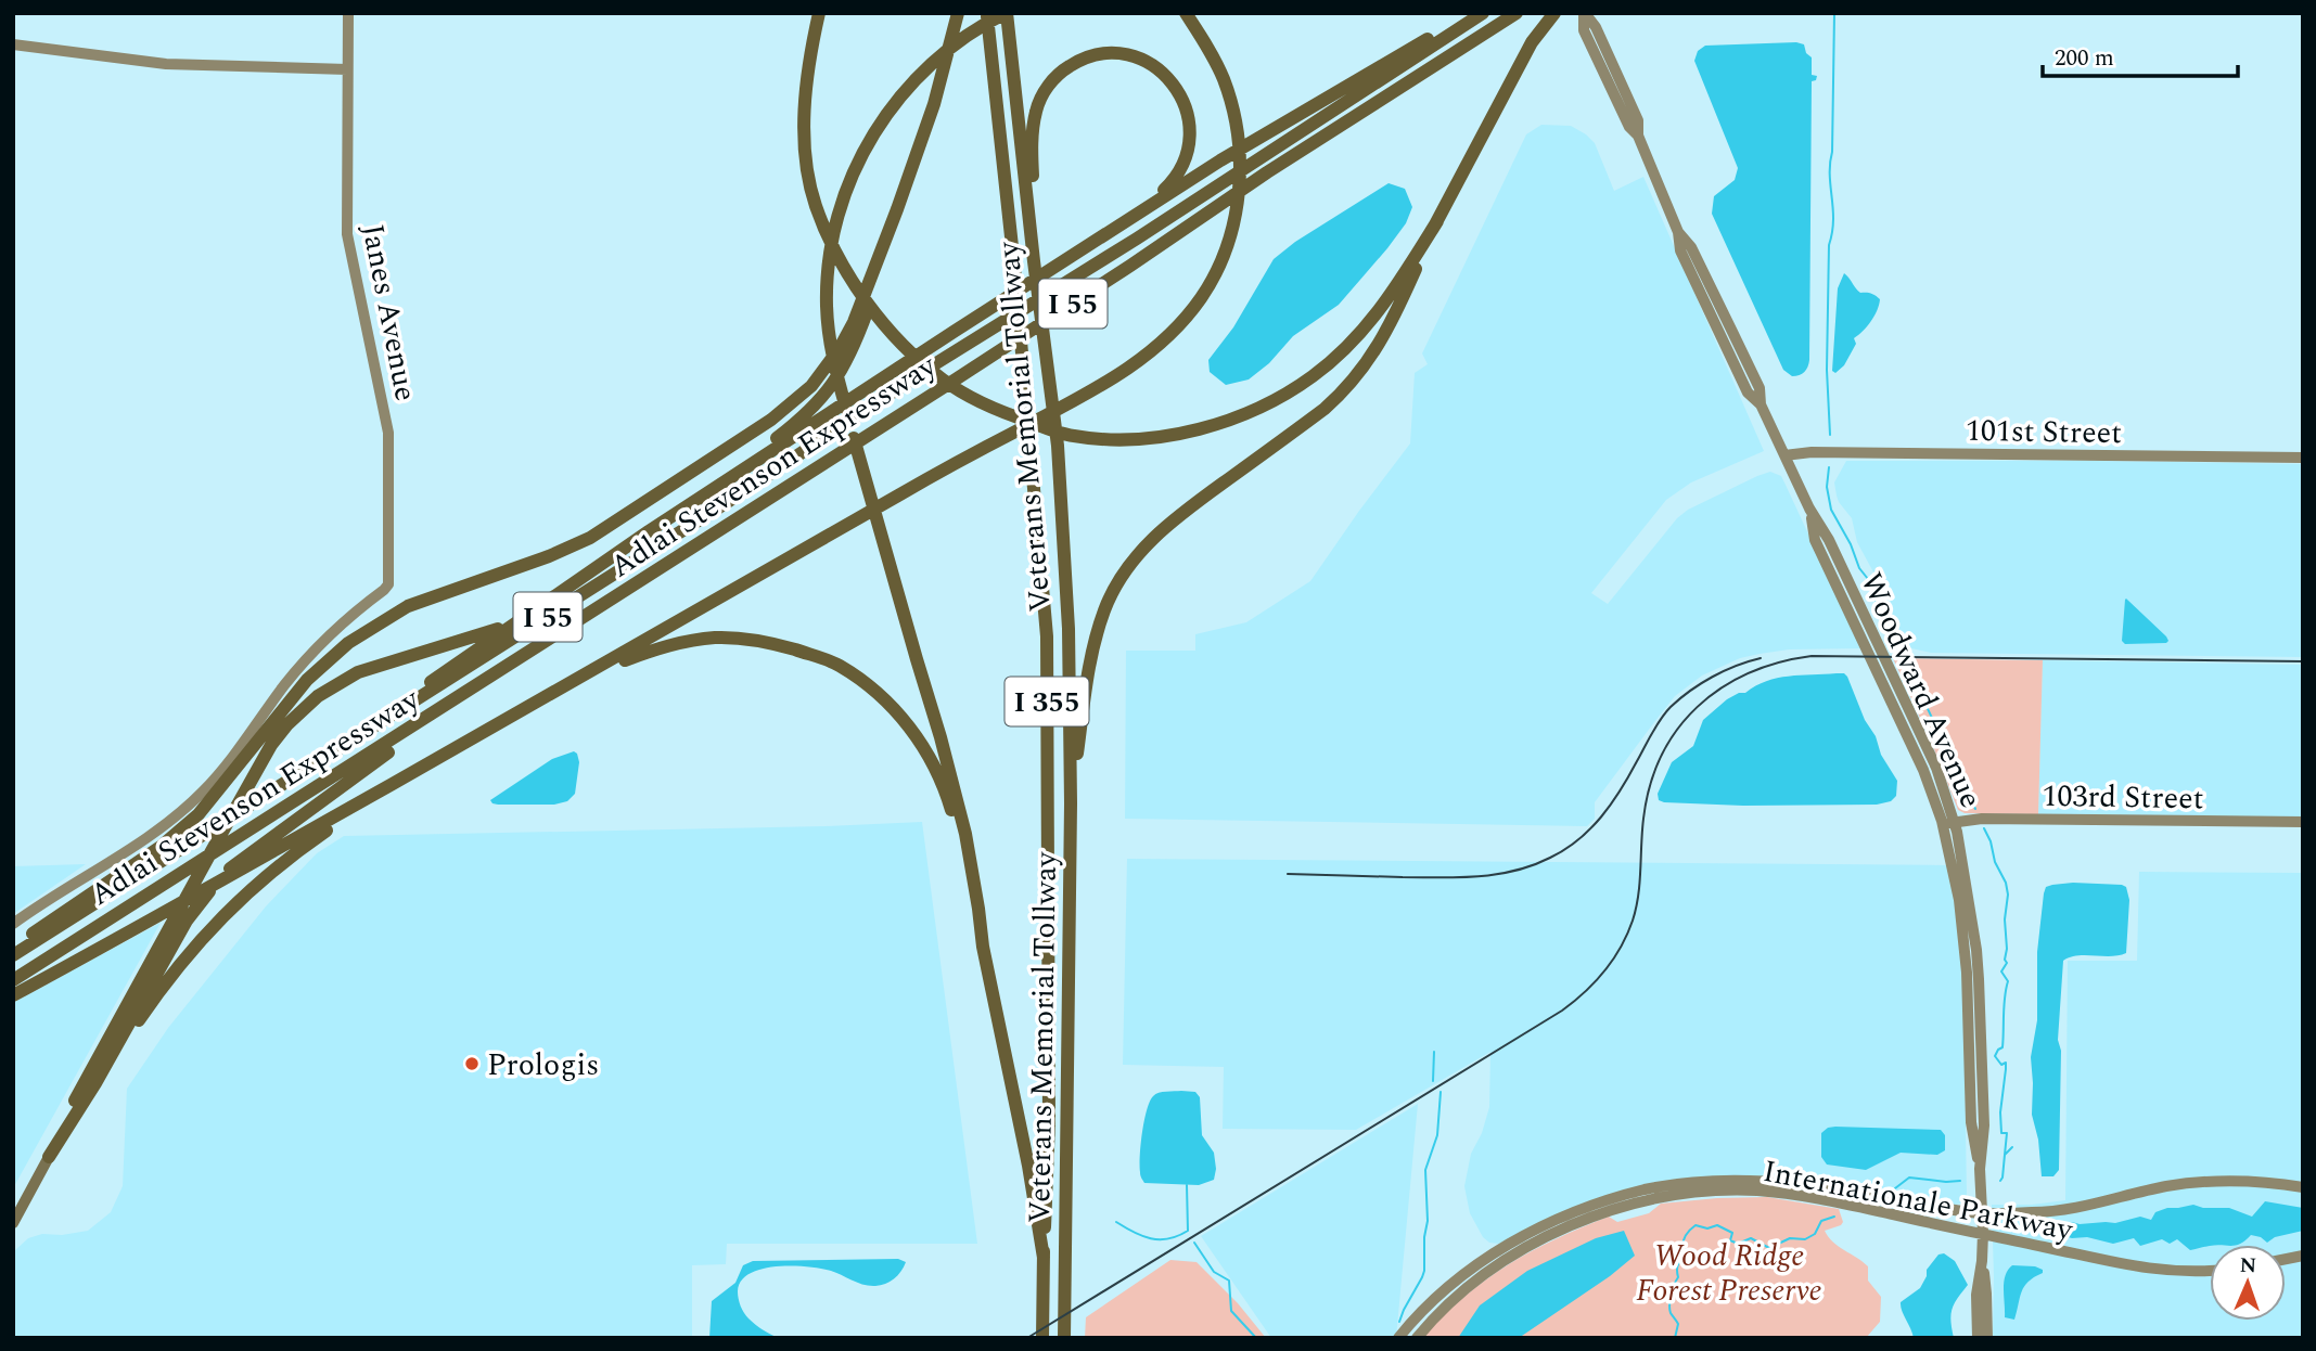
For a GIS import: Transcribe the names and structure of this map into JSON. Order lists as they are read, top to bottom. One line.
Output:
{"streets":{"highway":["I 55","Veterans Memorial Tollway","Adlai Stevenson Expressway","I 355"],"street":["Janes Avenue","101st Street","Woodward Avenue","103rd Street","Internationale Parkway"]},"crossings":[["101st Street","Woodward Avenue"],["Woodward Avenue","103rd Street"],["Woodward Avenue","Internationale Parkway"]],"parks":["Wood Ridge Forest Preserve"],"places":["Prologis"],"scale_bar":"200 m","north":"top"}
